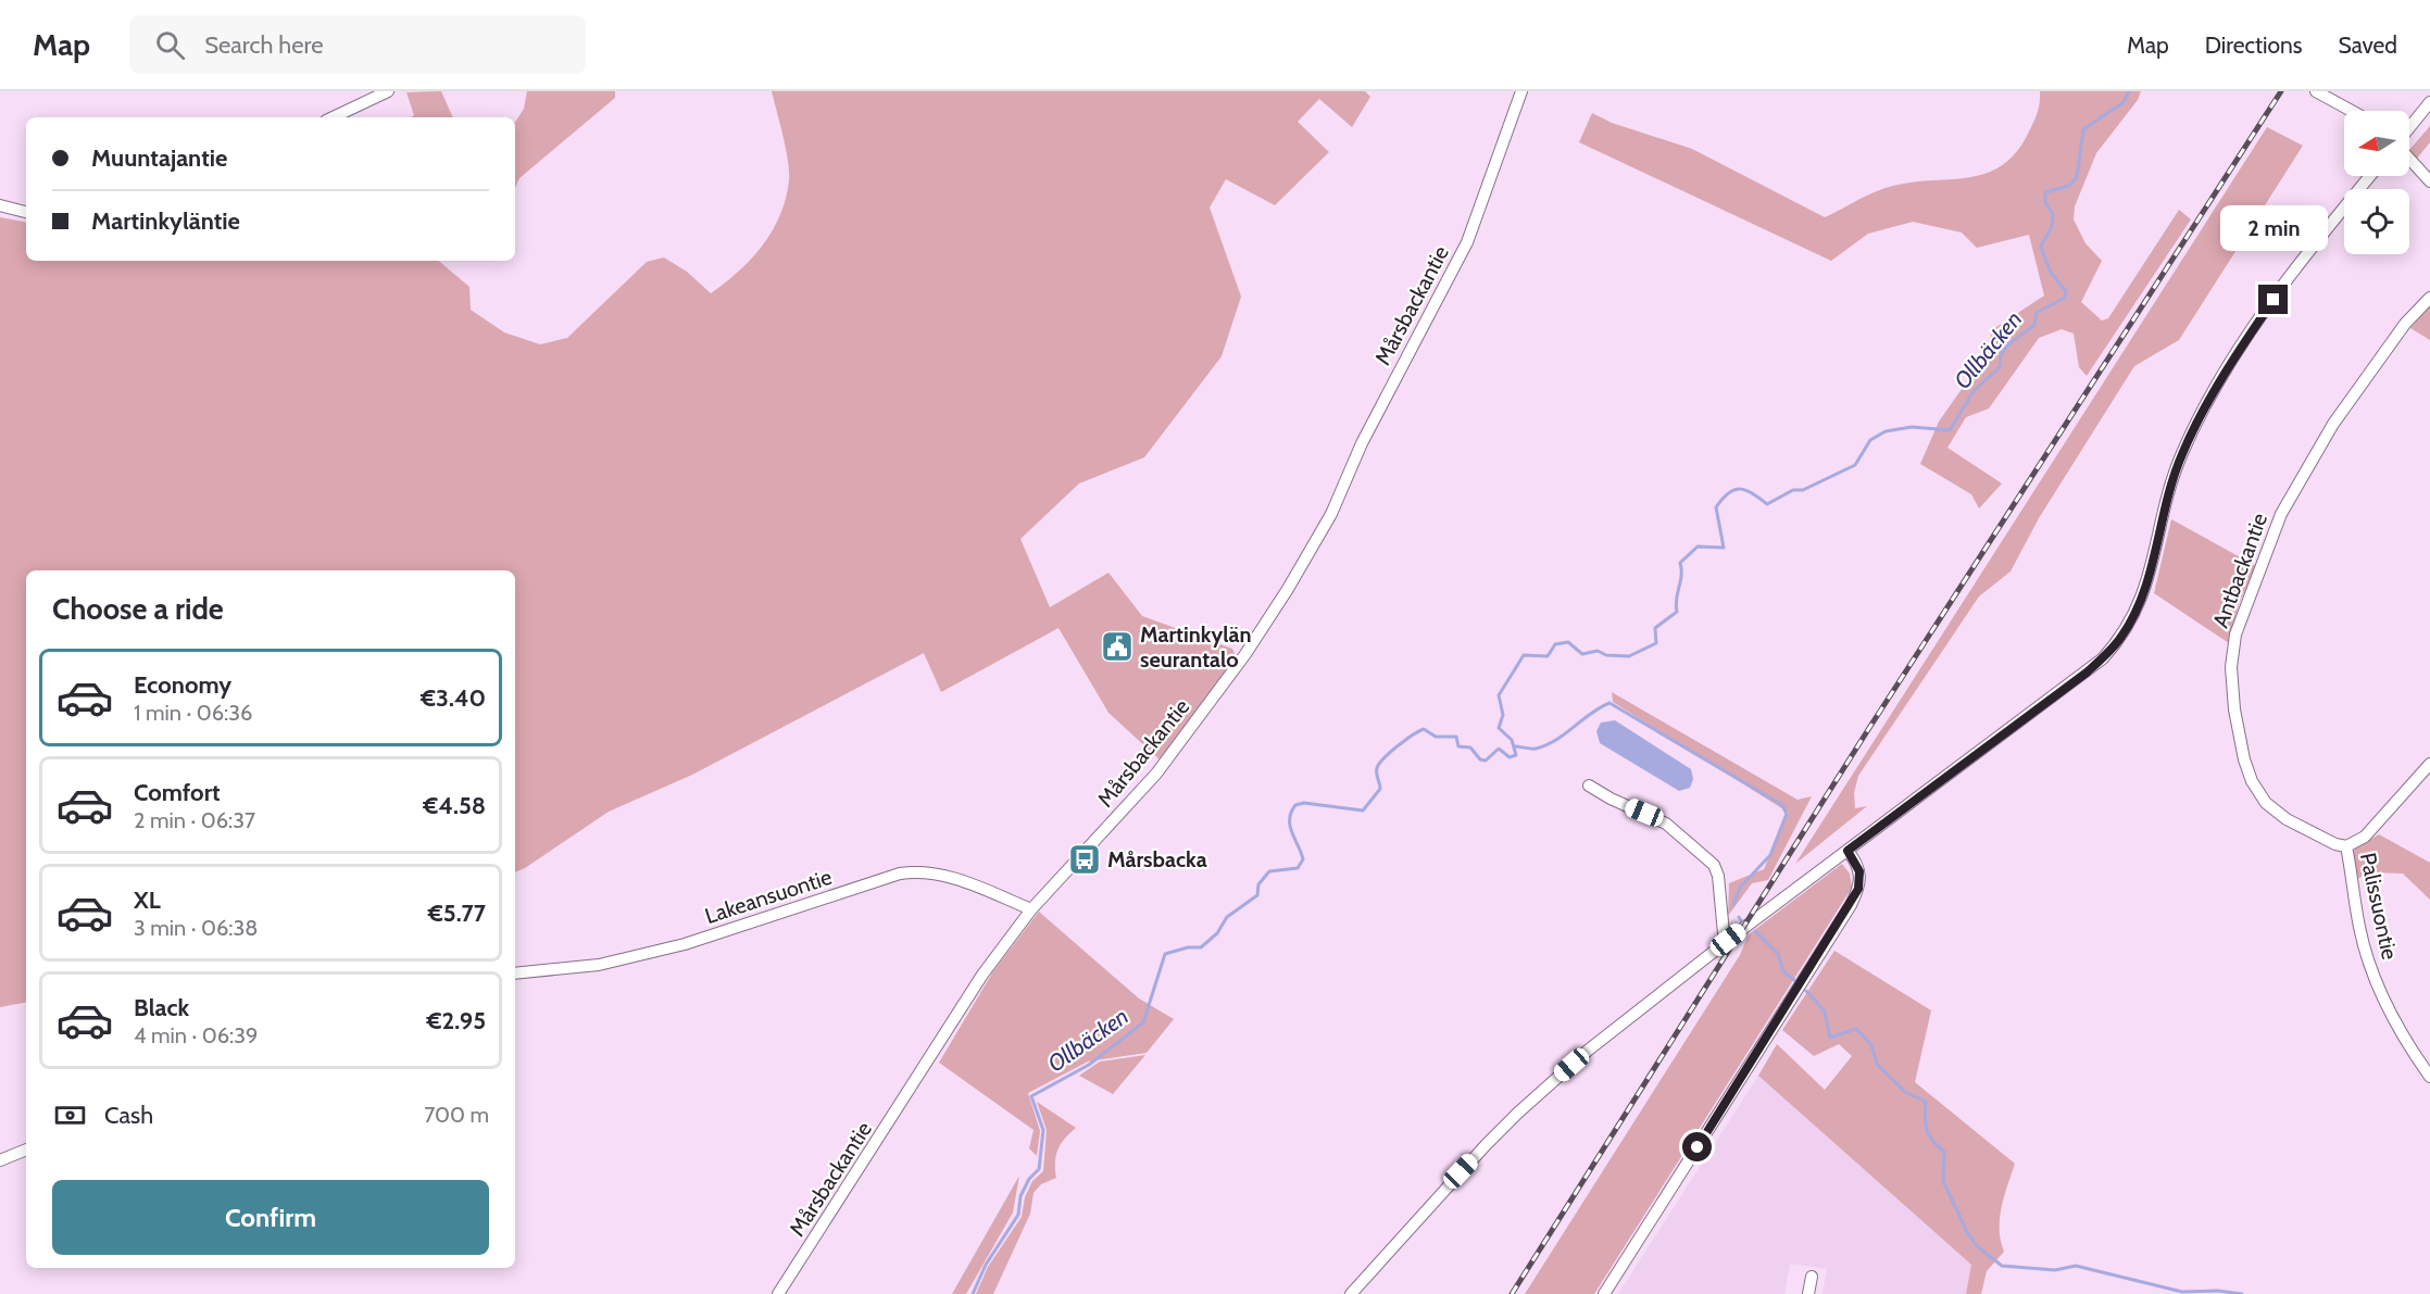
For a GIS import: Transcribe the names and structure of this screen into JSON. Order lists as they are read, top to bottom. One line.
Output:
{"streets":{"street":["Mårsbackantie","Antbackantie","Lakeansuontie","Palissuontie"]},"crossings":[["Mårsbackantie","Lakeansuontie"],["Antbackantie","Palissuontie"]],"water":["Ollbäcken"],"places":{"public building":["Martinkylän seurantalo"],"bus stop":["Mårsbacka"]},"north":"left","page":{"header":"Map","search":"Search here","nav":["Map","Directions","Saved"],"banner":["Muuntajantie","Martinkyläntie"],"bubble":"2 min","heading":"Choose a ride","list":[{"name":"Economy","note":"1 min · 06:36","value":"€3.40"},{"name":"Comfort","note":"2 min · 06:37","value":"€4.58"},{"name":"XL","note":"3 min · 06:38","value":"€5.77"},{"name":"Black","note":"4 min · 06:39","value":"€2.95"}],"pay":["Cash","700 m"],"buttons":"Confirm"}}
